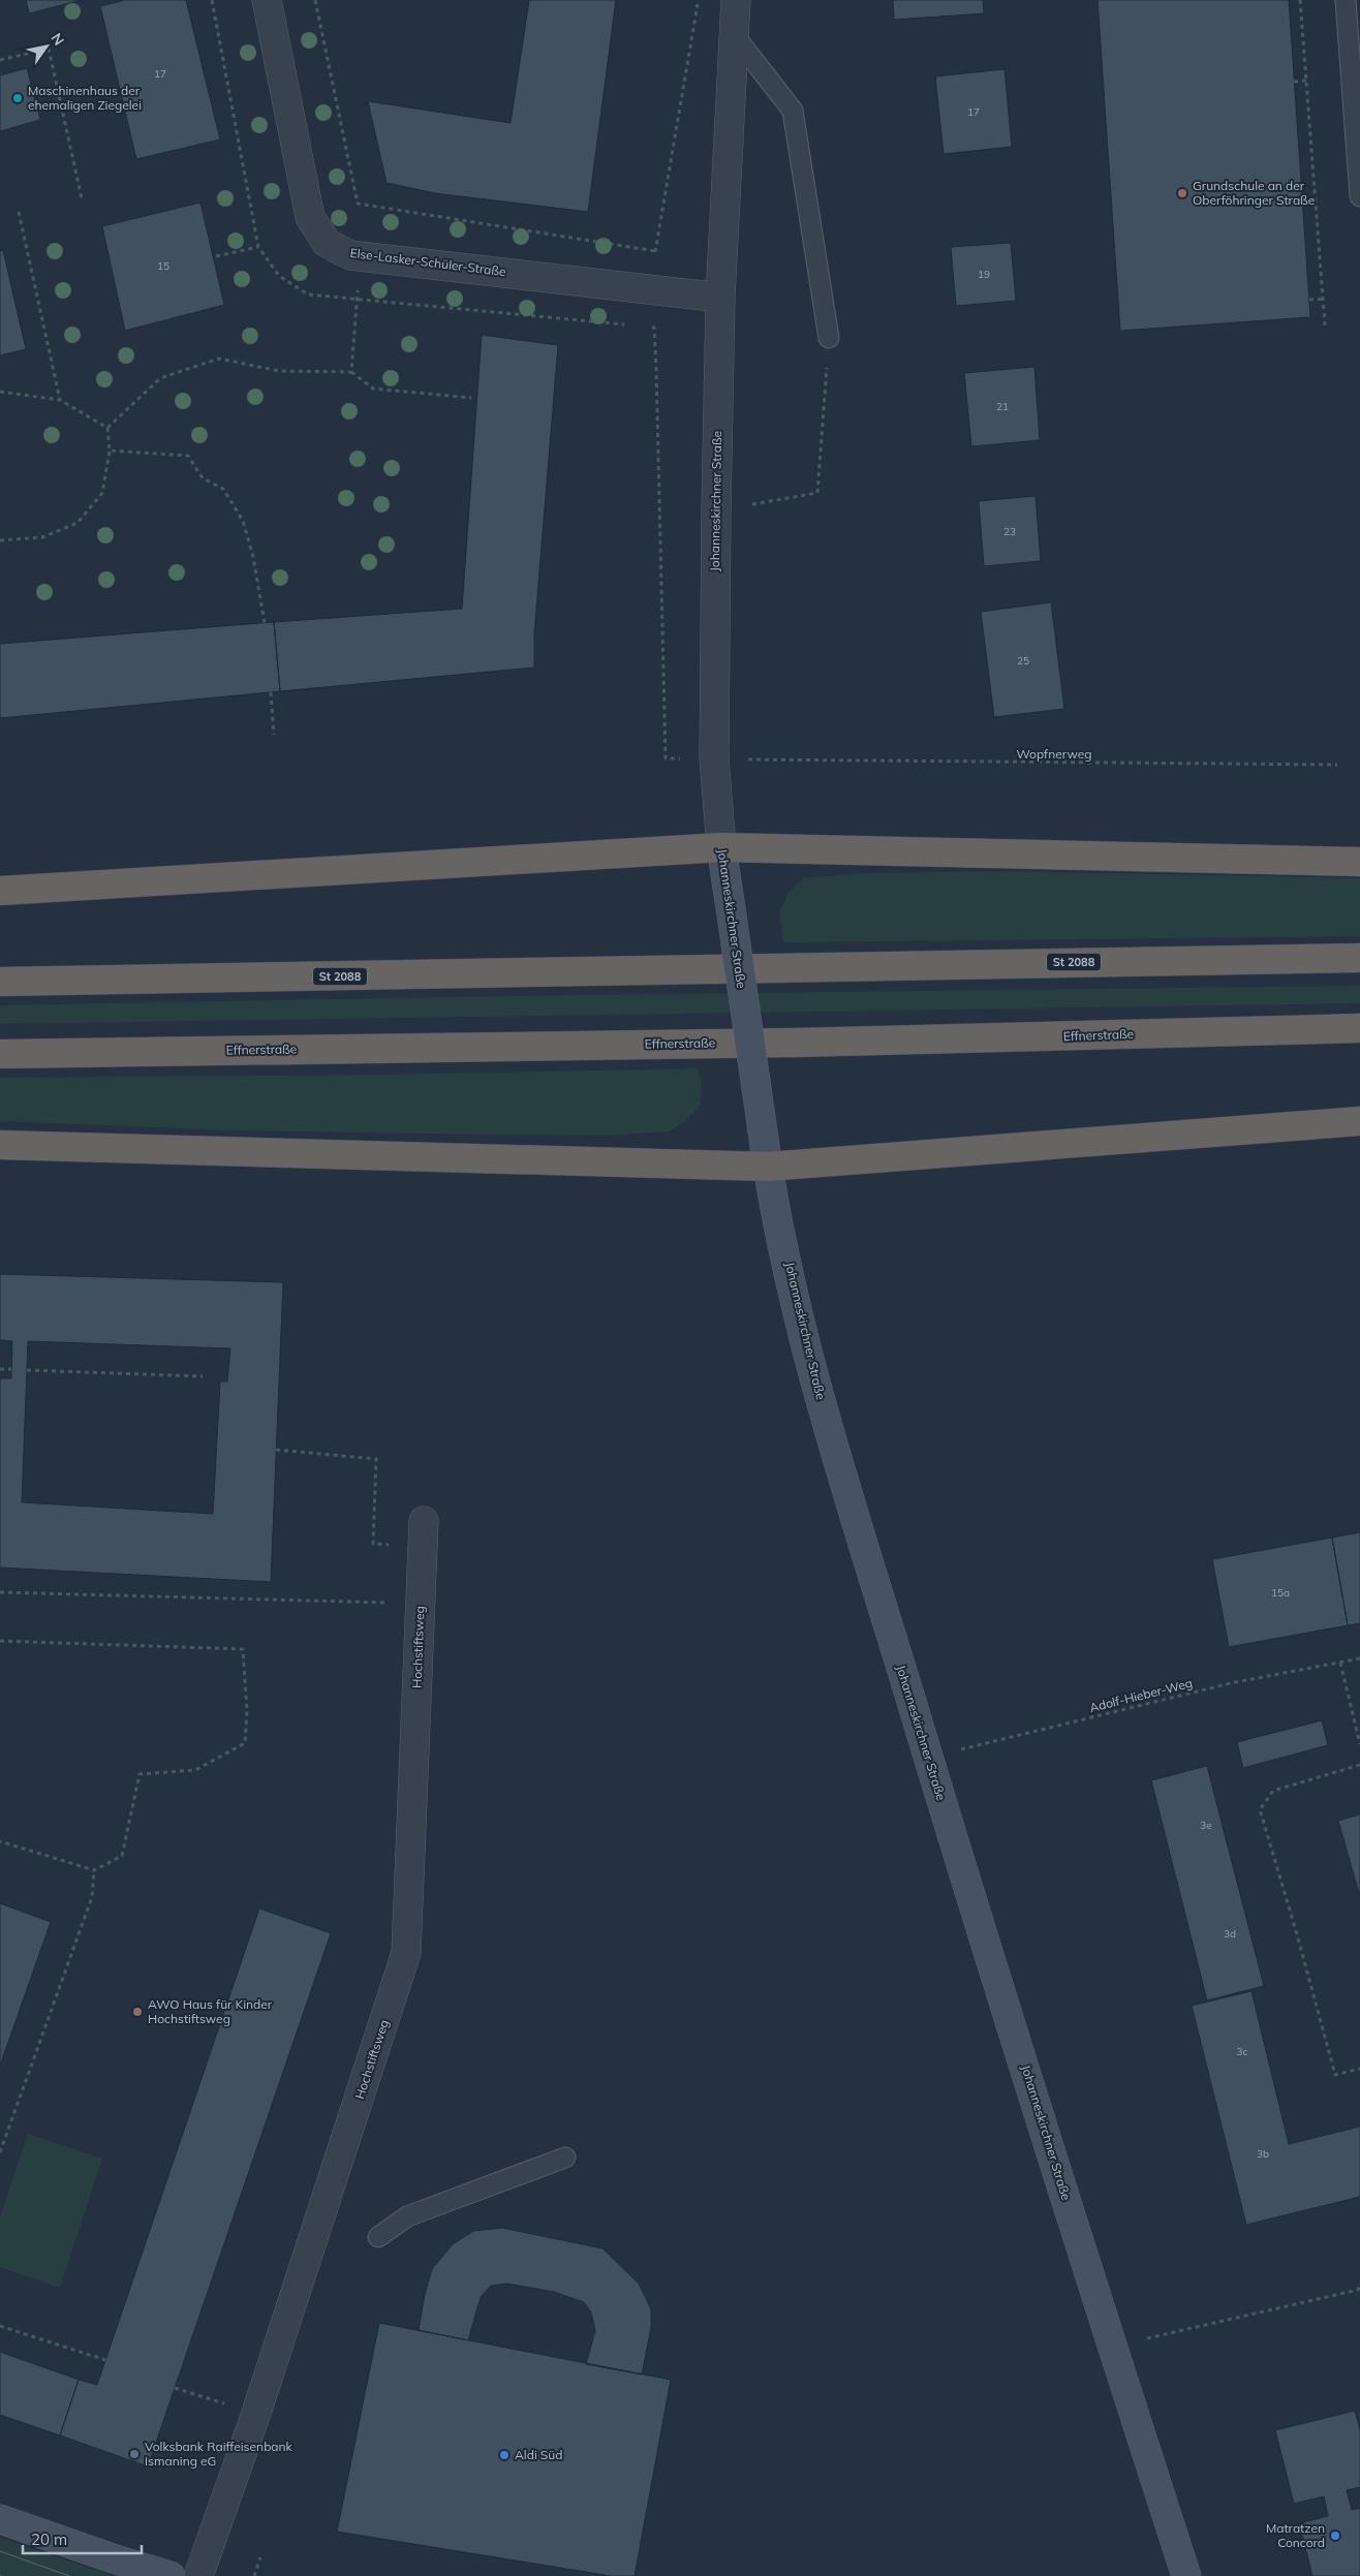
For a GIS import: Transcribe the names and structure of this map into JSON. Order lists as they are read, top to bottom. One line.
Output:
{"streets":{"highway":["St 2088","Effnerstraße"],"main road":["Johanneskirchner Straße"],"street":["Else-Lasker-Schüler-Straße","Hochstiftsweg"],"path":["Wopfnerweg","Adolf-Hieber-Weg"]},"crossings":[["Else-Lasker-Schüler-Straße","Johanneskirchner Straße"],["Johanneskirchner Straße","Adolf-Hieber-Weg"]],"places":["Maschinenhaus der ehemaligen Ziegelei","Grundschule an der Oberföhringer Straße","AWO Haus für Kinder Hochstiftsweg","Volksbank Raiffeisenbank Ismaning eG","Aldi Süd","Matratzen Concord"],"house_numbers":["17","17","15","19","21","23","25","15a","3e","3d","3c","3b"],"scale_bar":"20 m","north":"top right"}
